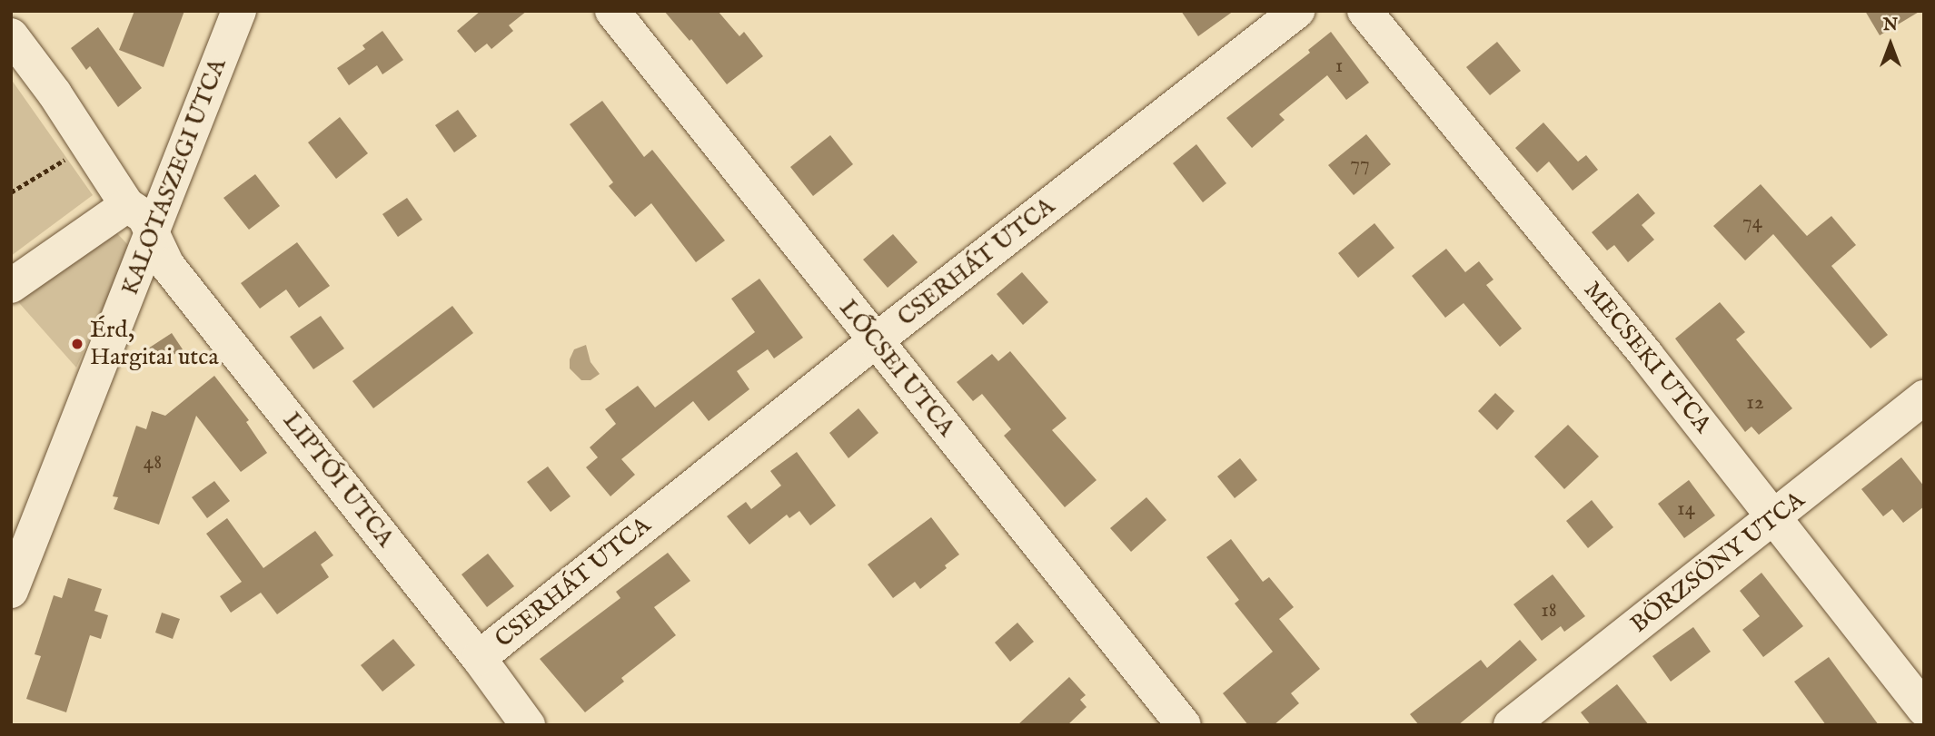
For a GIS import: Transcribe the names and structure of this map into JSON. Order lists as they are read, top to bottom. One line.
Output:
{"streets":{"street":["KALOTASZEGI UTCA","CSERHÁT UTCA","MECSEKI UTCA","LŐCSEI UTCA","LIPTÓI UTCA","BÖRZSÖNY UTCA"]},"crossings":[["KALOTASZEGI UTCA","LIPTÓI UTCA"],["CSERHÁT UTCA","LŐCSEI UTCA"],["CSERHÁT UTCA","LIPTÓI UTCA"],["MECSEKI UTCA","BÖRZSÖNY UTCA"]],"places":["Érd, Hargitai utca"],"house_numbers":["1","77","74","12","48","14","18"],"north":"top"}
